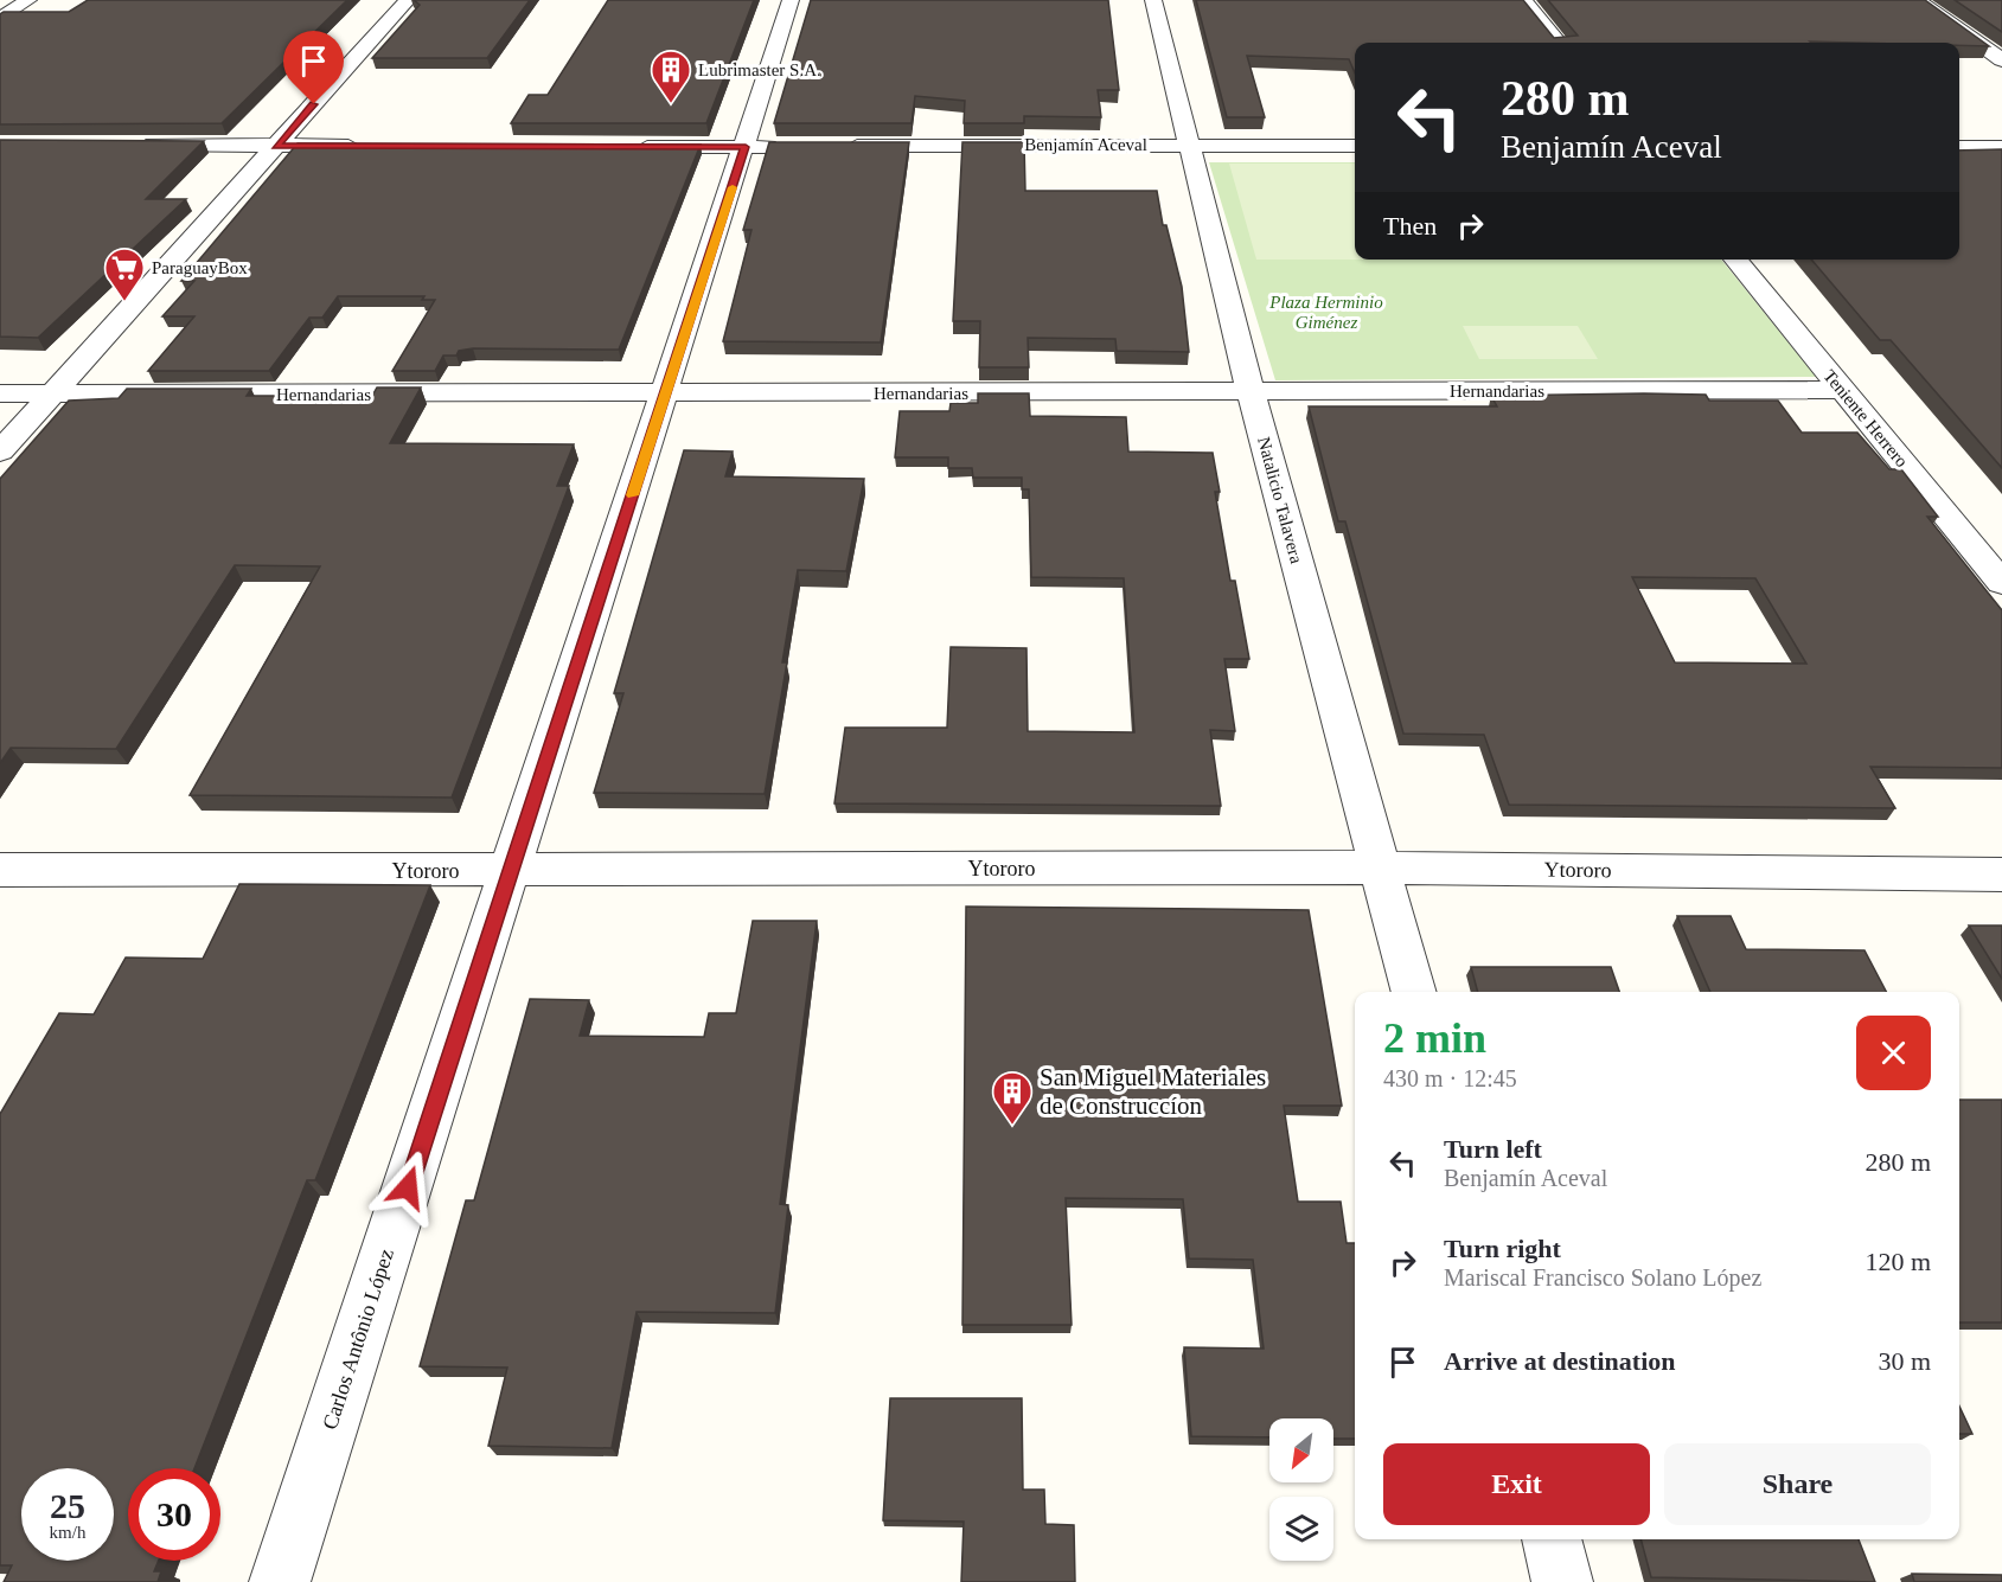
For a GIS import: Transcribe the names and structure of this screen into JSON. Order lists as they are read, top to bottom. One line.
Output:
{"streets":{"street":["Benjamín Aceval","Hernandarias","Teniente Herrero","Natalicio Talavera","Ytororo","Carlos Antônio López"]},"crossings":[["Benjamín Aceval","Natalicio Talavera"],["Hernandarias","Teniente Herrero"],["Hernandarias","Natalicio Talavera"],["Hernandarias","Carlos Antônio López"],["Natalicio Talavera","Ytororo"],["Ytororo","Carlos Antônio López"]],"parks":["Plaza Herminio Giménez"],"places":{"building":["Lubrimaster S.A.","San Miguel Materiales de Construccíon"],"supermarket":["ParaguayBox"]},"north":"bottom left","page":{"turn":["280 m","Benjamín Aceval"],"then":"Then","heading":["2 min","430 m · 12:45"],"list":[{"name":"Turn left","note":"Benjamín Aceval","value":"280 m"},{"name":"Turn right","note":"Mariscal Francisco Solano López","value":"120 m"},{"name":"Arrive at destination","value":"30 m"}],"buttons":["Exit","Share"],"speed":"25 km/h","limit":"30"}}
